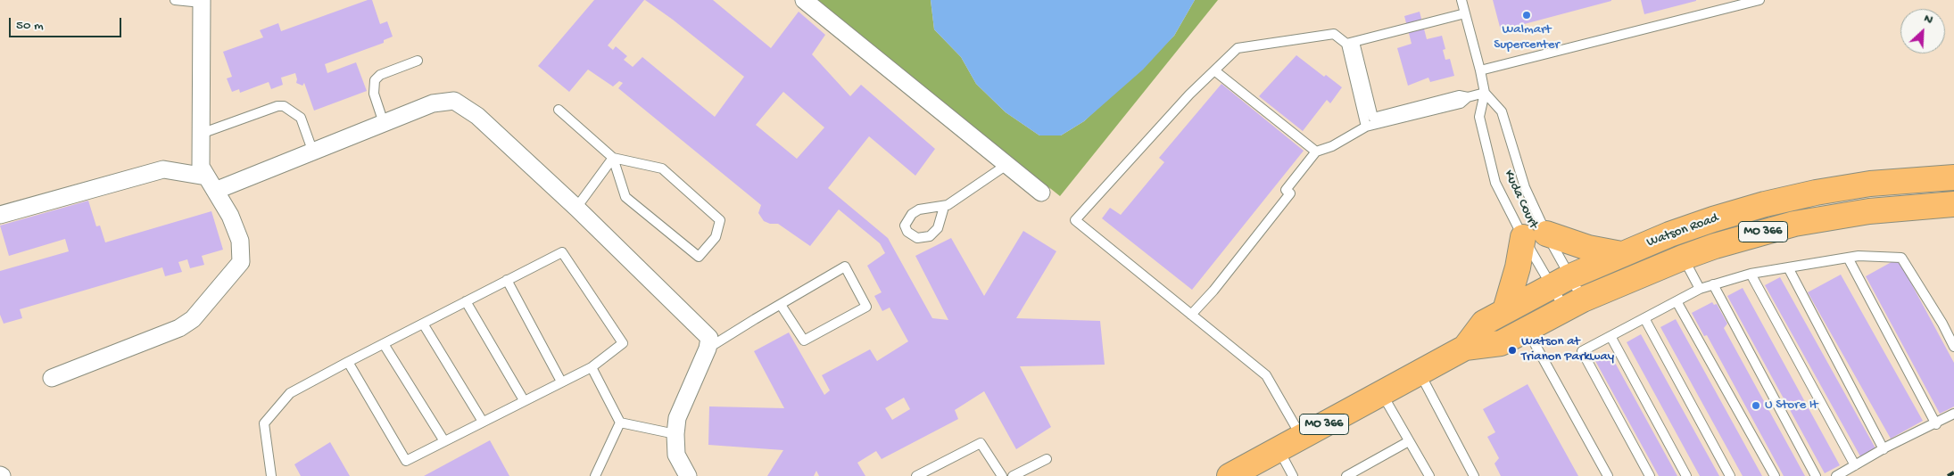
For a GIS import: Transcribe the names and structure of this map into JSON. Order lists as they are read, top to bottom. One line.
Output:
{"streets":{"main road":["Watson Road","MO 366"],"lane":["Kuda Court"]},"crossings":[["Kuda Court","Watson Road"]],"places":["Walmart Supercenter","Watson at Trianon Parkway","U Store It"],"scale_bar":"50 m","north":"top right"}
